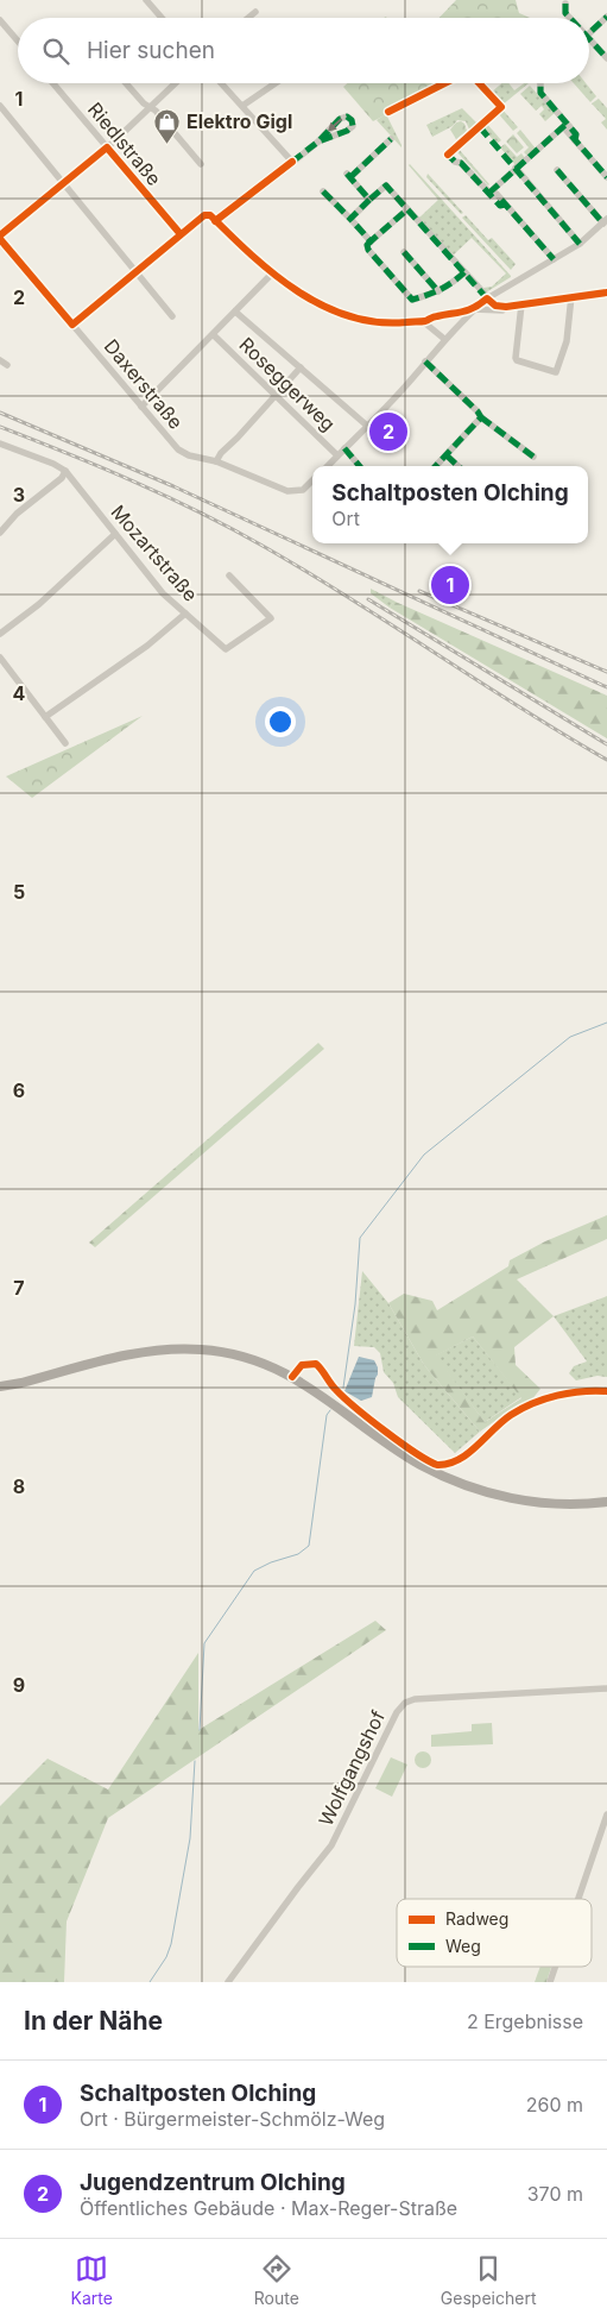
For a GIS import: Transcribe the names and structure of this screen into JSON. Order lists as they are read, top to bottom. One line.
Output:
{"streets":{"street":["Riedlstraße","Daxerstraße","Roseggerweg","Mozartstraße","Wolfgangshof"]},"places":{"shop":["Elektro Gigl"]},"legend":["Radweg","Weg"],"page":{"search":"Hier suchen","pins":["2","1"],"popup":["Schaltposten Olching","Ort"],"heading":["In der Nähe","2 Ergebnisse"],"list":[{"mark":"1","name":"Schaltposten Olching","note":"Ort · Bürgermeister-Schmölz-Weg","value":"260 m"},{"mark":"2","name":"Jugendzentrum Olching","note":"Öffentliches Gebäude · Max-Reger-Straße","value":"370 m"}],"nav":["Karte","Route","Gespeichert"]},"grid":{"rows":["1","2","3","4","5","6","7","8","9"]}}
